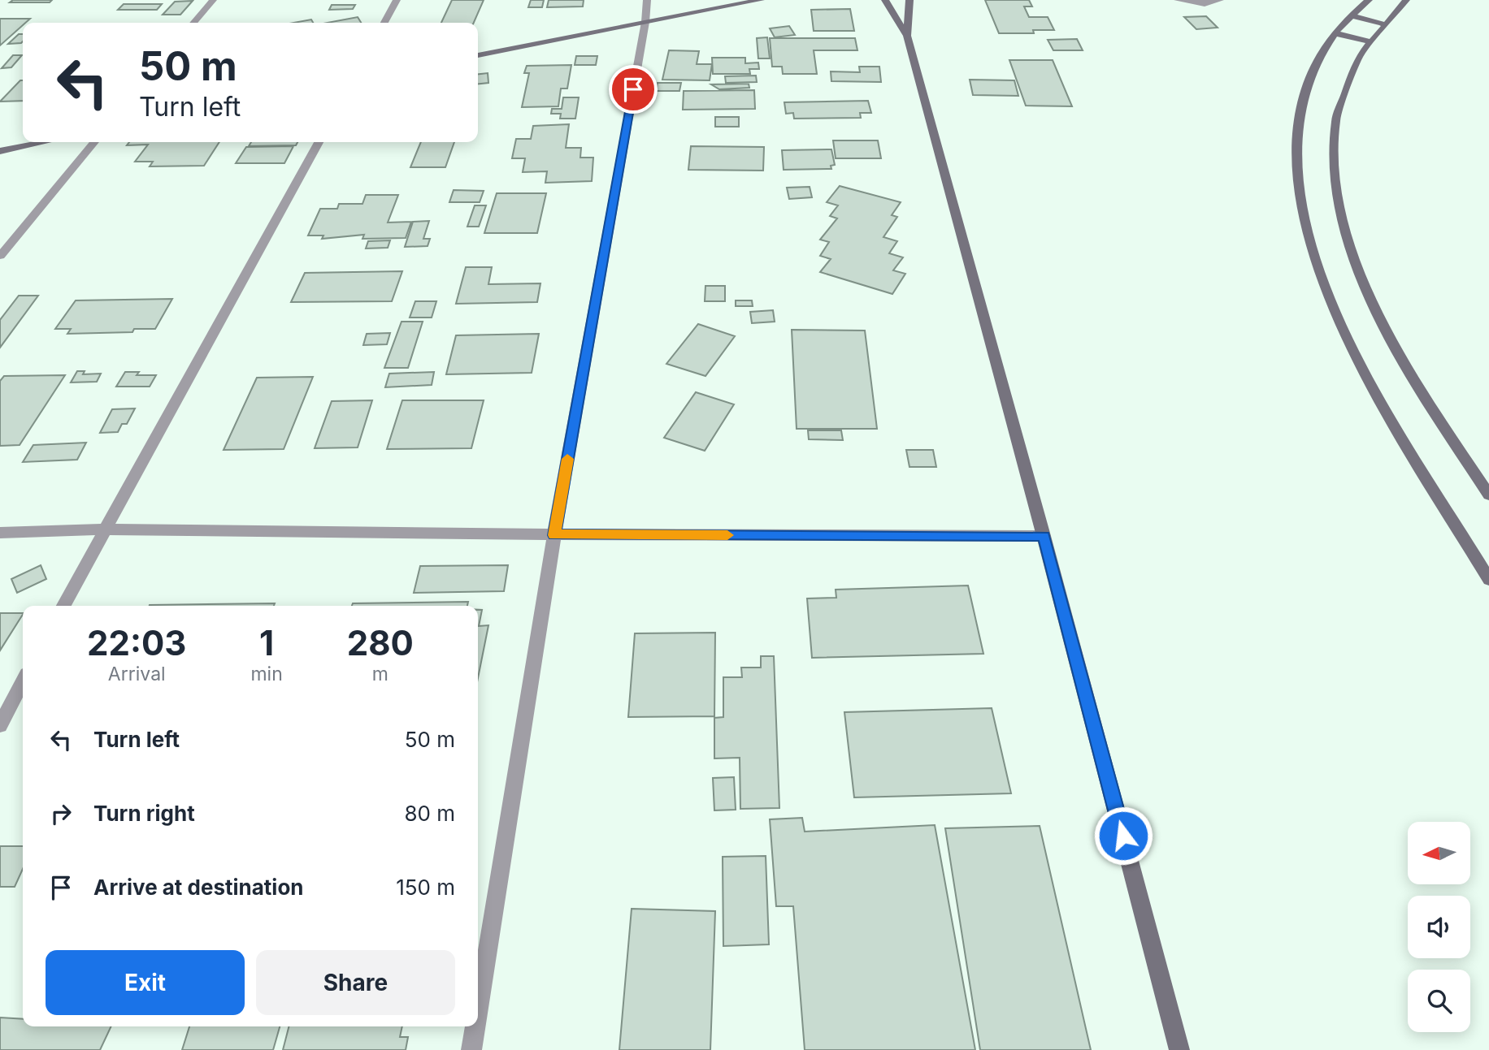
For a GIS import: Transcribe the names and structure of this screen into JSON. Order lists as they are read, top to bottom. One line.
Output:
{"north":"left","page":{"turn":["50 m","Turn left"],"eta":["22:03","Arrival","1","min","280","m"],"list":[{"name":"Turn left","value":"50 m"},{"name":"Turn right","value":"80 m"},{"name":"Arrive at destination","value":"150 m"}],"buttons":["Exit","Share"]}}
